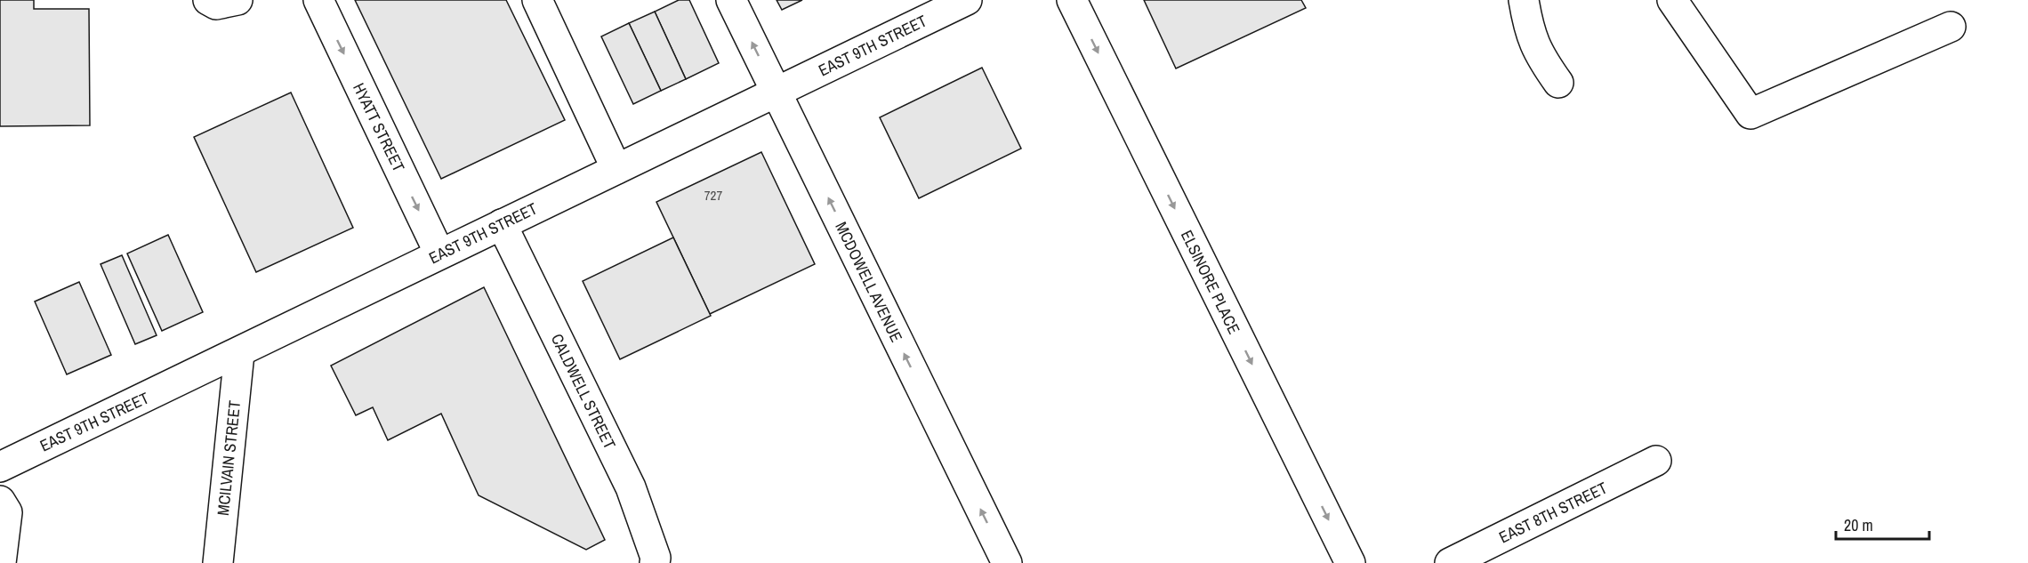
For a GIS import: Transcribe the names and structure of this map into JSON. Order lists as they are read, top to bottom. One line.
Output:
{"streets":{"street":["EAST 9TH STREET","HYATT STREET","MCDOWELL AVENUE","ELSINORE PLACE","CALDWELL STREET","MCILVAIN STREET","EAST 8TH STREET"]},"crossings":[["EAST 9TH STREET","HYATT STREET"],["EAST 9TH STREET","MCDOWELL AVENUE"],["EAST 9TH STREET","CALDWELL STREET"],["EAST 9TH STREET","MCILVAIN STREET"]],"one_way":["MCDOWELL AVENUE","ELSINORE PLACE"],"house_numbers":["727"],"scale_bar":"20 m"}
